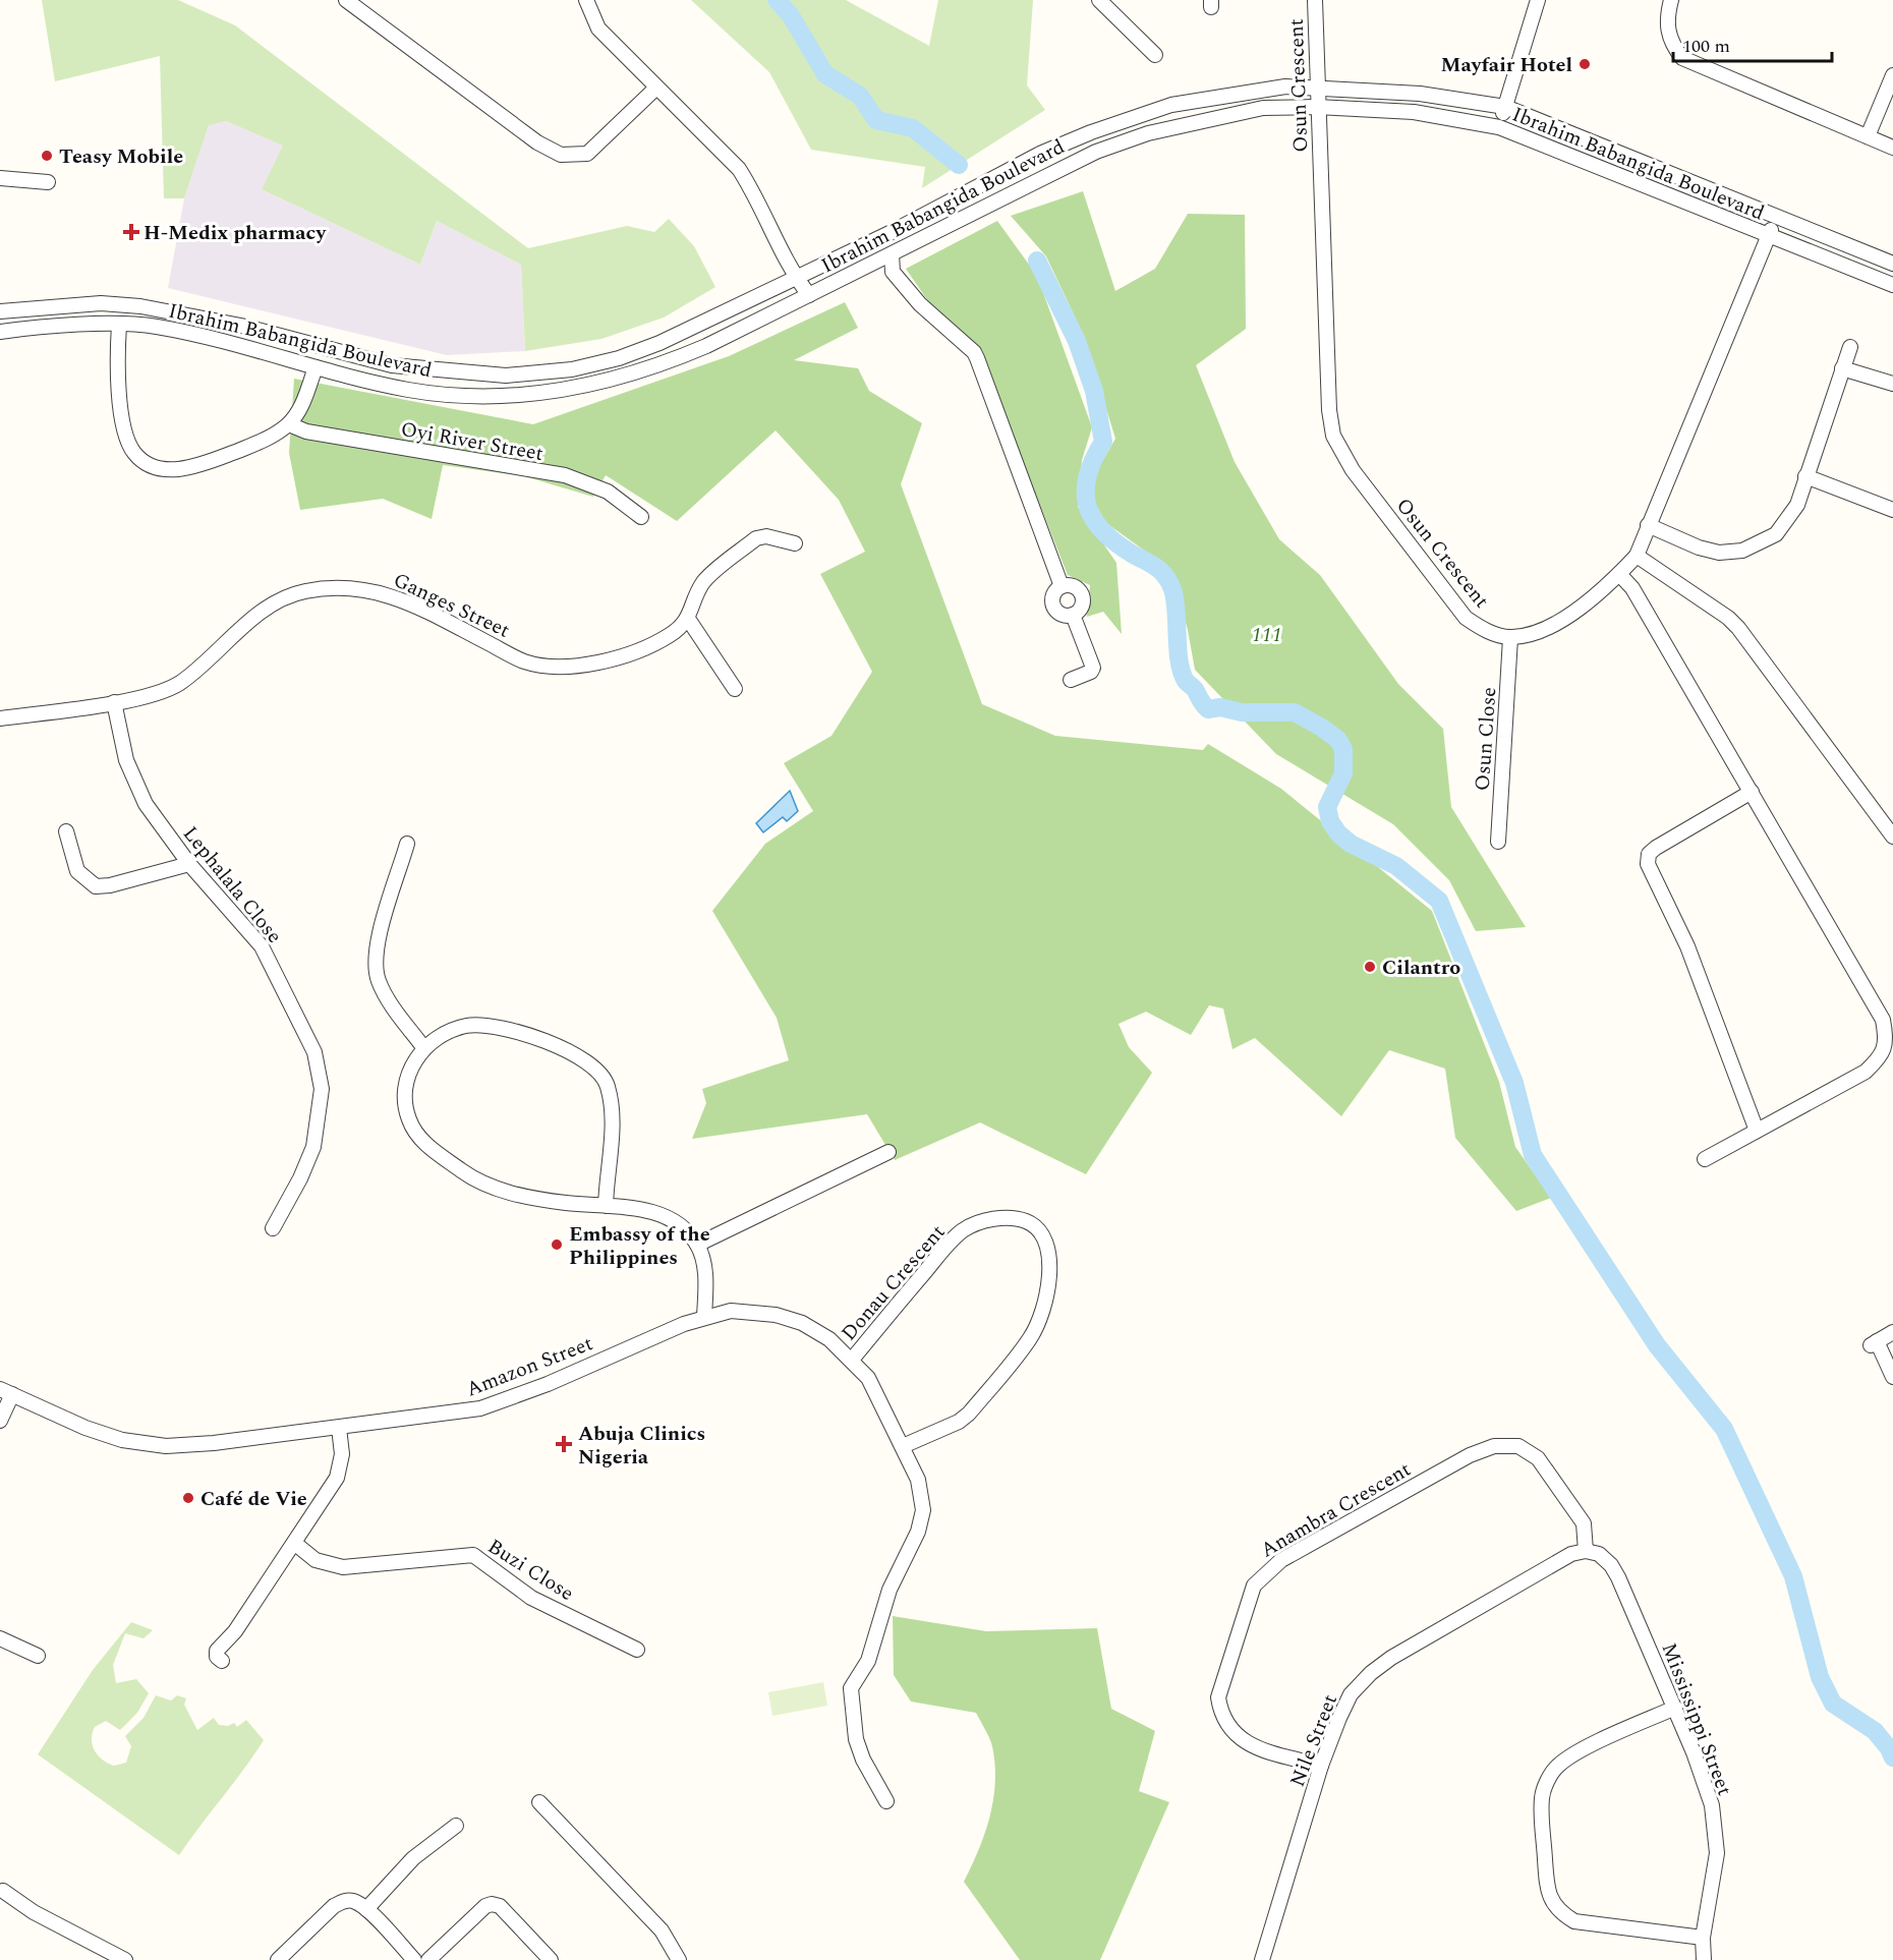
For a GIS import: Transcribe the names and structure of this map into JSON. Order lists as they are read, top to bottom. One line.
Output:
{"streets":{"street":["Osun Crescent","Ibrahim Babangida Boulevard","Oyi River Street","Ganges Street","Osun Close","Lephalala Close","Donau Crescent","Amazon Street","Anambra Crescent","Buzi Close","Mississippi Street","Nile Street"]},"crossings":[["Osun Crescent","Ibrahim Babangida Boulevard"],["Osun Crescent","Osun Close"],["Ganges Street","Lephalala Close"],["Donau Crescent","Amazon Street"],["Anambra Crescent","Mississippi Street"],["Anambra Crescent","Nile Street"],["Mississippi Street","Nile Street"]],"parks":["111"],"places":{"other":["Mayfair Hotel","Teasy Mobile","Cilantro","Embassy of the Philippines","Café de Vie"],"health":["H-Medix pharmacy","Abuja Clinics Nigeria"]},"scale_bar":"100 m"}
